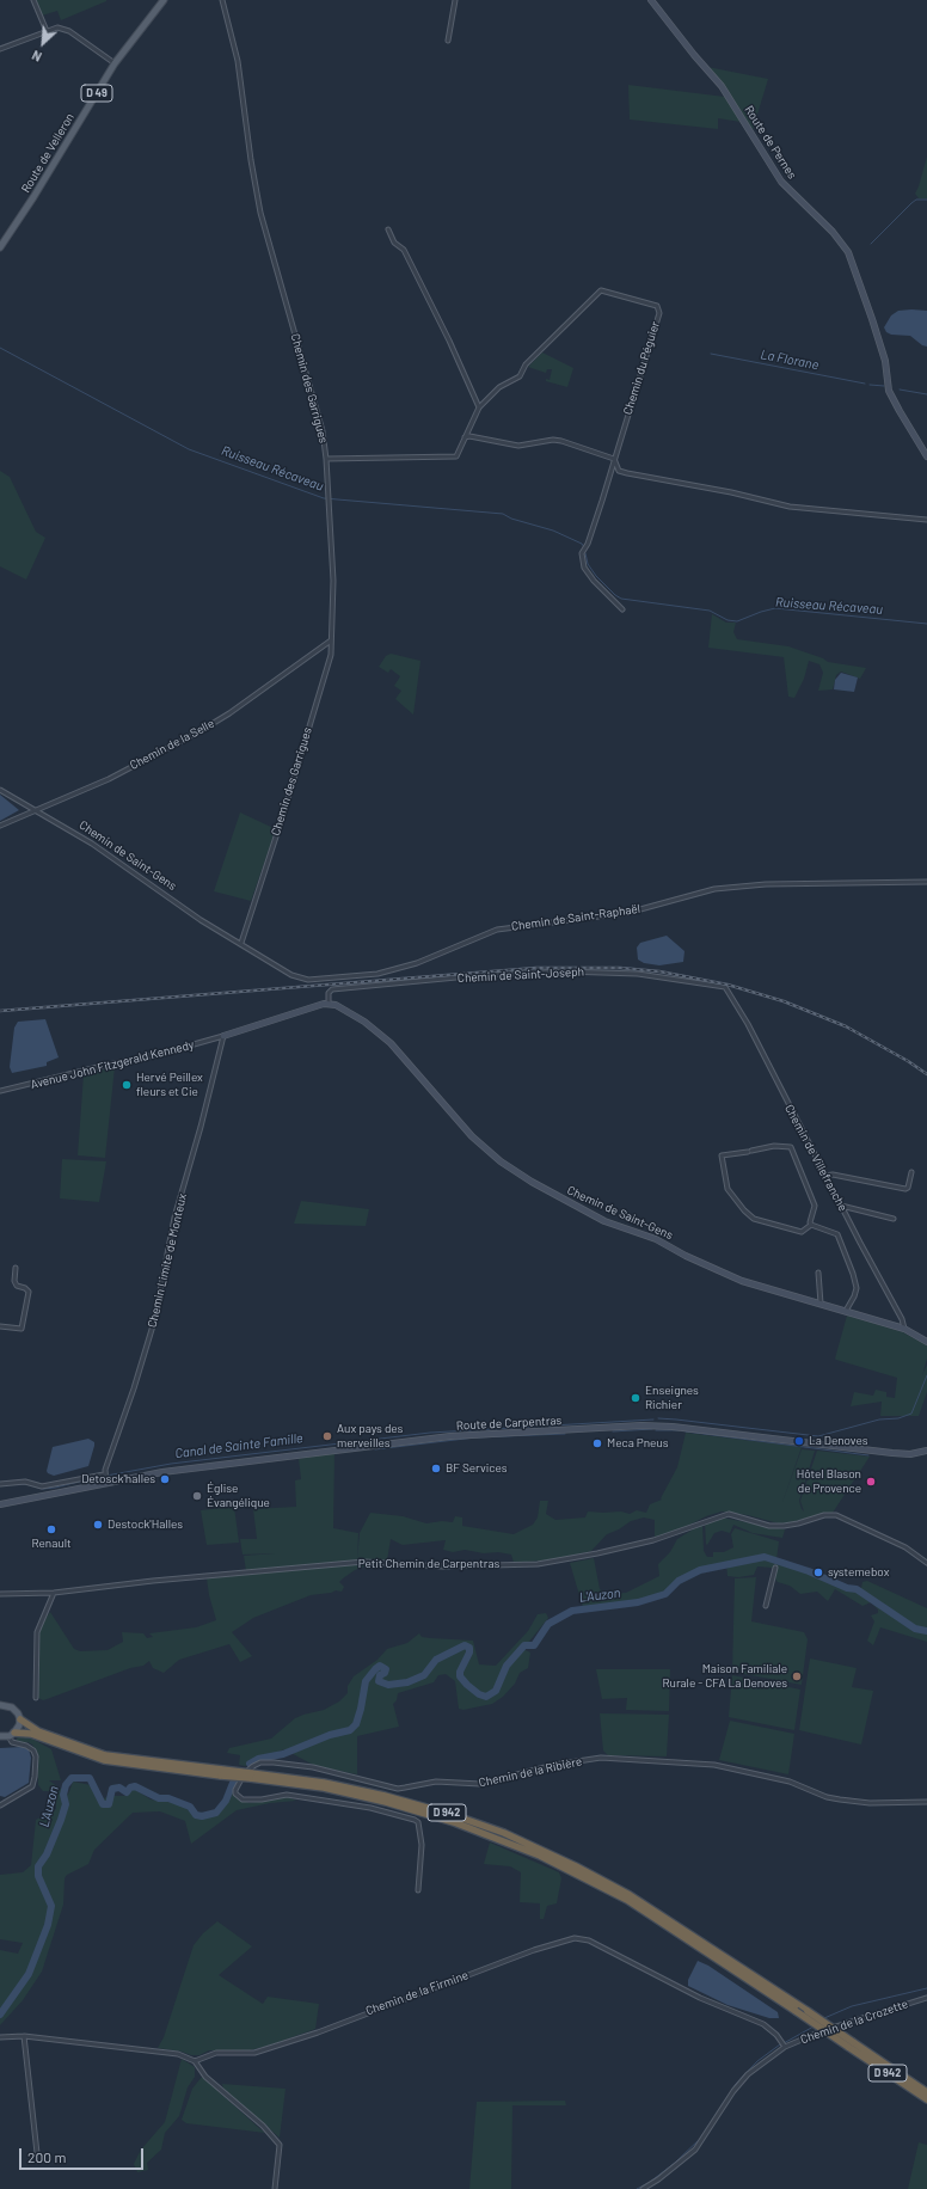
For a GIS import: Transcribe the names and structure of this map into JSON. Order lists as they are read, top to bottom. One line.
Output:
{"streets":{"highway":["D 942"],"main road":["D 49","Route de Velleron"],"street":["Route de Pernes","Chemin du Péguier","Chemin des Garrigues","Chemin de la Selle","Chemin de Saint-Gens","Chemin de Saint-Raphaël","Chemin de Saint-Joseph","Avenue John Fitzgerald Kennedy","Chemin de Villefranche","Chemin Limite de Monteux","Route de Carpentras","Petit Chemin de Carpentras","Chemin de la Ribière","Chemin de la Firmine","Chemin de la Crozette"]},"crossings":[["Chemin du Péguier","Chemin des Garrigues"],["Chemin des Garrigues","Chemin de la Selle"],["Chemin des Garrigues","Chemin de Saint-Gens"],["Chemin des Garrigues","Chemin de Saint-Raphaël"],["Chemin de la Selle","Chemin de Saint-Gens"],["Chemin de Saint-Gens","Chemin de Saint-Raphaël"],["Chemin de Saint-Gens","Chemin de Saint-Joseph"],["Chemin de Saint-Gens","Chemin de Villefranche"],["Chemin de Saint-Joseph","Chemin de Villefranche"],["Avenue John Fitzgerald Kennedy","Chemin Limite de Monteux"],["Chemin de la Firmine","Chemin de la Crozette"]],"water":["La Florane","Ruisseau Récaveau","Canal de Sainte Famille","L'Auzon"],"places":["Hervé Peillex fleurs et Cie","Enseignes Richier","Aux pays des merveilles","La Denoves","Meca Pneus","BF Services","Detosck'halles","Hôtel Blason de Provence","Église Évangélique","Destock'Halles","Renault","systemebox","Maison Familiale Rurale - CFA La Denoves"],"scale_bar":"200 m","north":"bottom left"}
